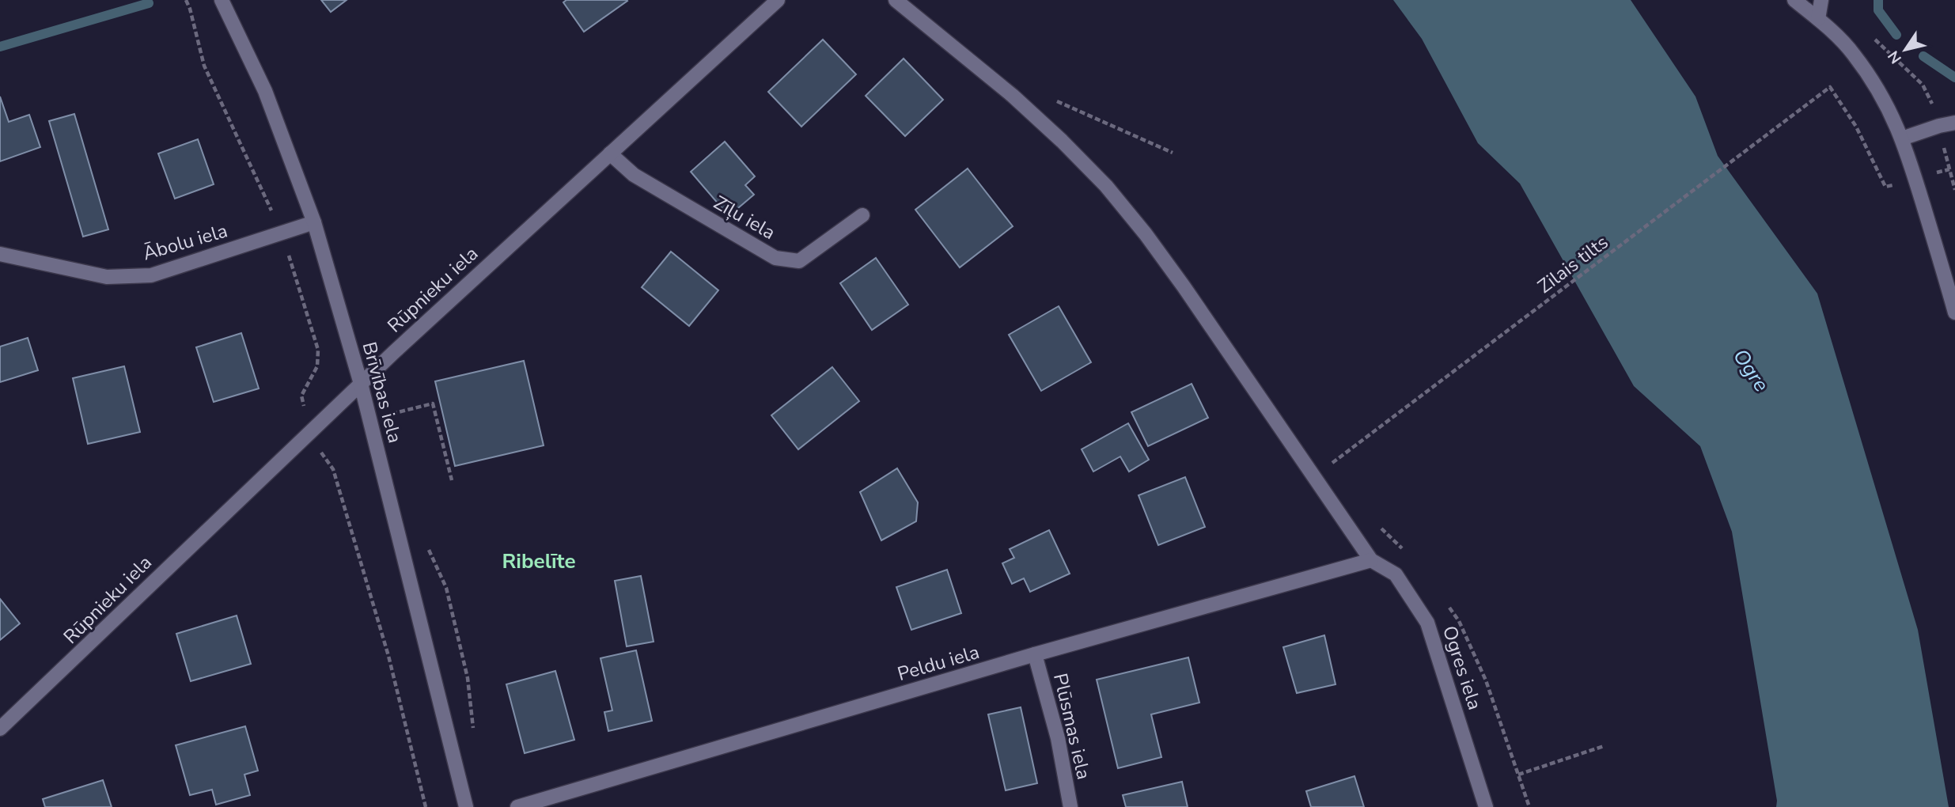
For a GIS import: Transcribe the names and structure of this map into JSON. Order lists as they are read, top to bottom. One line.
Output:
{"streets":{"street":["Zīļu iela","Ābolu iela","Rūpnieku iela","Brīvības iela","Peldu iela","Ogres iela","Plūsmas iela"],"path":["Zilais tilts"]},"crossings":[["Zīļu iela","Rūpnieku iela"],["Ābolu iela","Brīvības iela"],["Rūpnieku iela","Brīvības iela"],["Peldu iela","Ogres iela"],["Peldu iela","Plūsmas iela"]],"districts":["Ribelīte"],"water":["Ogre"],"north":"bottom left"}
